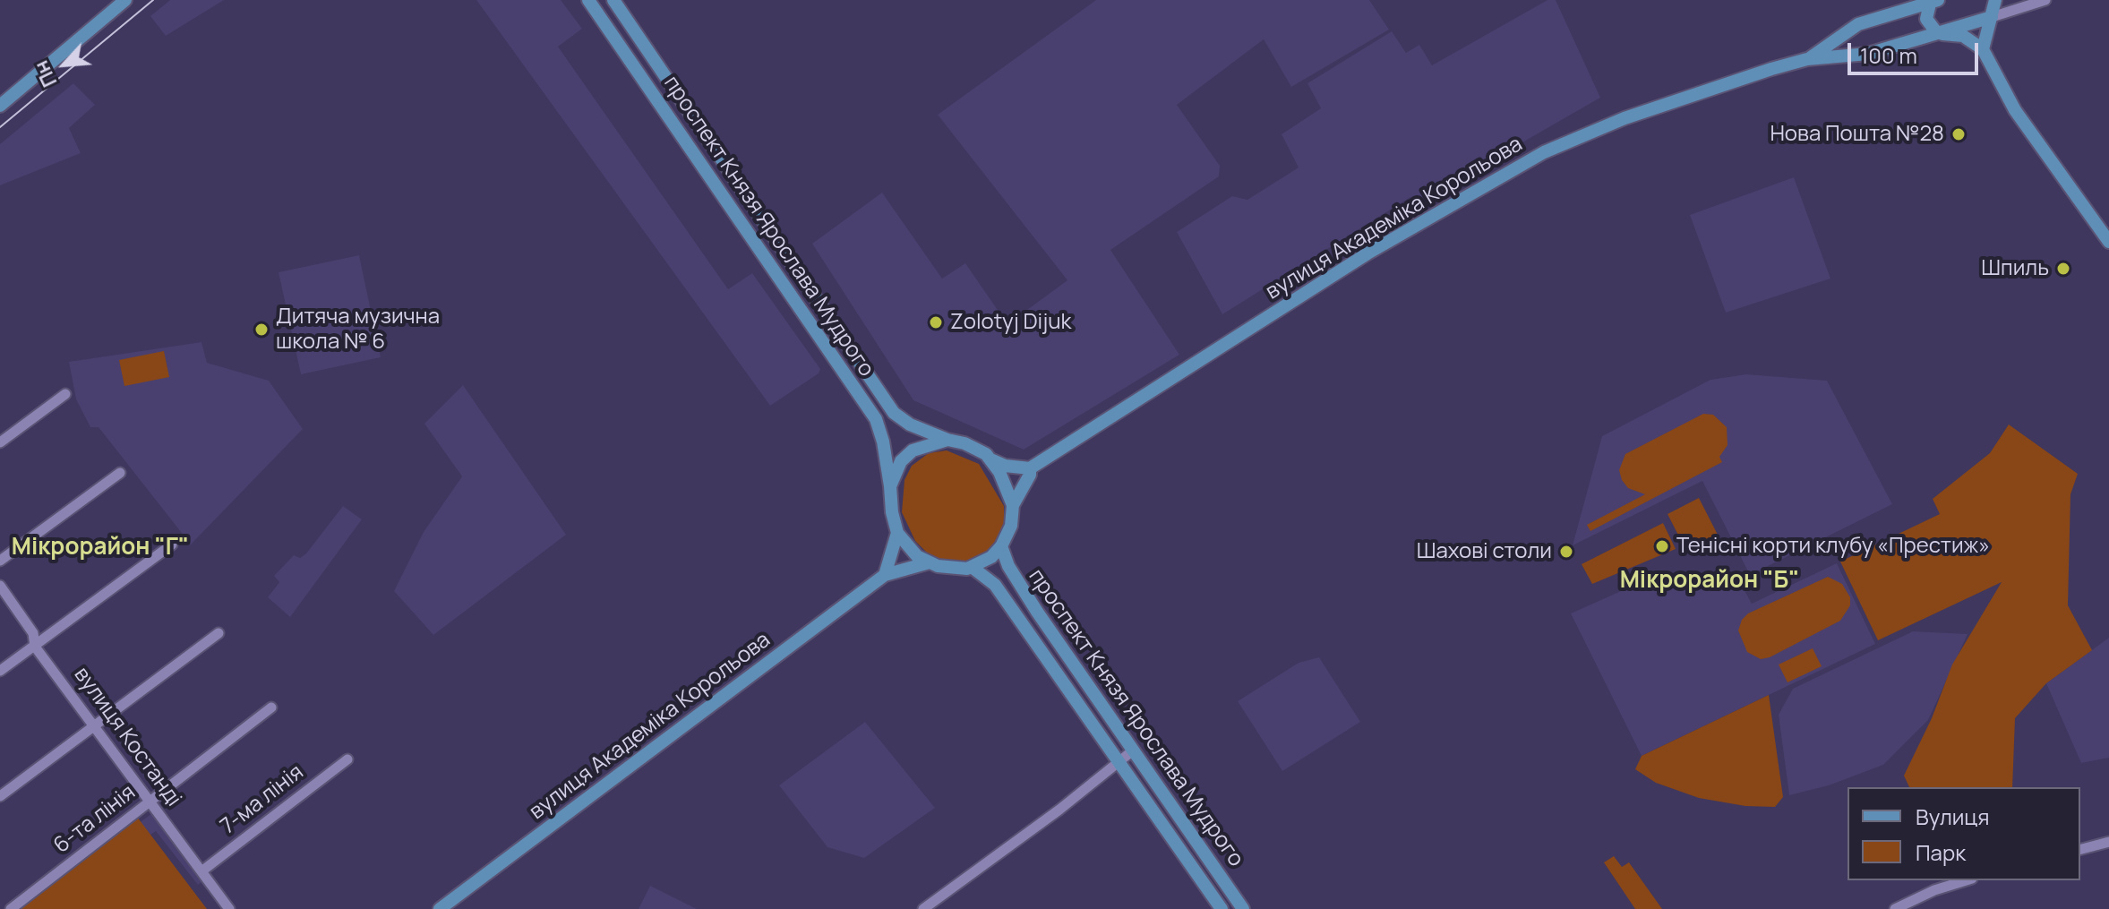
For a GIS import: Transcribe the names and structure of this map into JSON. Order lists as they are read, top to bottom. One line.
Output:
{"streets":{"main road":["вулиця Академіка Корольова","проспект Князя Ярослава Мудрого"],"street":["вулиця Костанді","7-ма лінія","6-та лінія"]},"crossings":[["вулиця Академіка Корольова","проспект Князя Ярослава Мудрого"],["вулиця Костанді","7-ма лінія"],["вулиця Костанді","6-та лінія"]],"districts":["Мікрорайон \"Г\"","Мікрорайон \"Б\""],"places":["Нова Пошта №28","Шпиль","Zolotyj Dijuk","Дитяча музична школа № 6","Тенісні корти клубу «Престиж»","Шахові столи"],"legend":["Вулиця","Парк"],"scale_bar":"100 m","north":"bottom left"}
